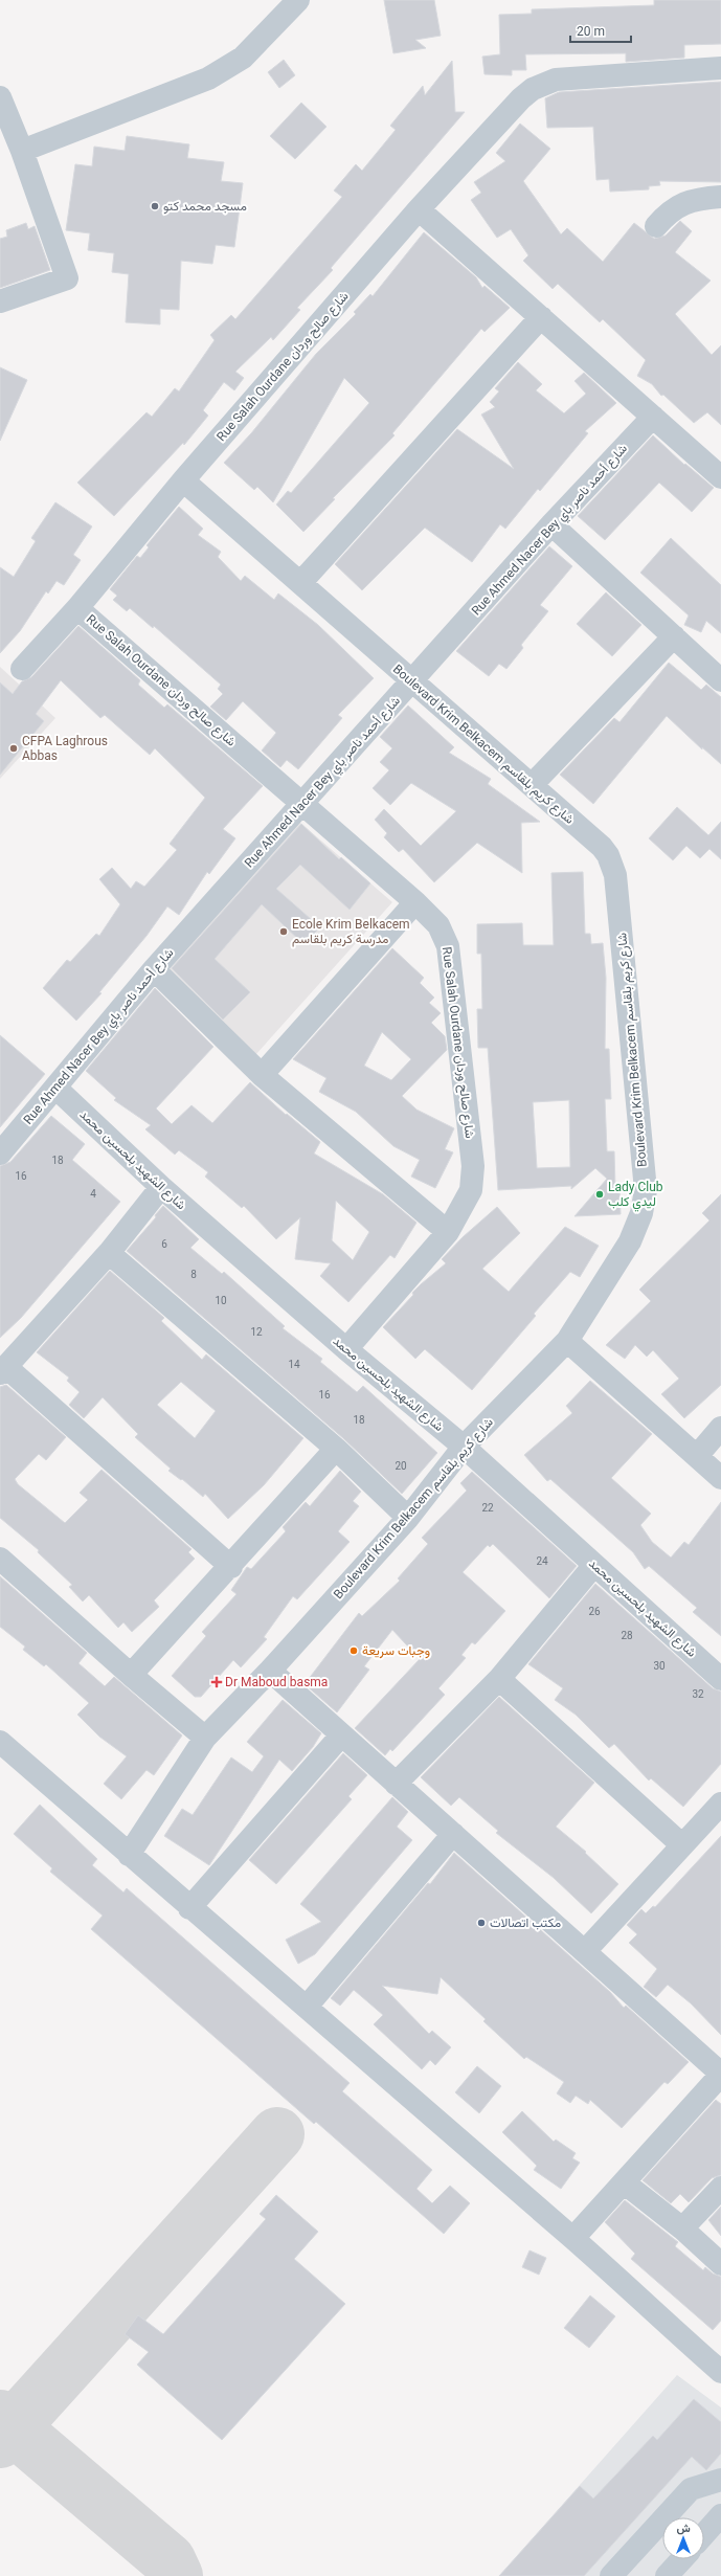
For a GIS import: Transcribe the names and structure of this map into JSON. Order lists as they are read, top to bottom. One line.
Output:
{"streets":{"street":["Rue Salah Ourdane شارع صالح وردان","Rue Ahmed Nacer Bey شارع أحمد ناصر باي","Boulevard Krim Belkacem شارع كريم بلقاسم","شارع الشهيد بلحسين محمد"]},"crossings":[["Rue Salah Ourdane شارع صالح وردان","Rue Ahmed Nacer Bey شارع أحمد ناصر باي"],["Rue Salah Ourdane شارع صالح وردان","Boulevard Krim Belkacem شارع كريم بلقاسم"],["Rue Salah Ourdane شارع صالح وردان","شارع الشهيد بلحسين محمد"],["Rue Ahmed Nacer Bey شارع أحمد ناصر باي","Boulevard Krim Belkacem شارع كريم بلقاسم"],["Rue Ahmed Nacer Bey شارع أحمد ناصر باي","شارع الشهيد بلحسين محمد"],["Boulevard Krim Belkacem شارع كريم بلقاسم","شارع الشهيد بلحسين محمد"]],"places":{"other":["مسجد محمد كتو","CFPA Laghrous Abbas","Ecole Krim Belkacem مدرسة كريم بلقاسم","Lady Club ليدي كلب","وجبات سريعة","مكتب اتصالات"],"health":["Dr Maboud basma"]},"house_numbers":["18","16","4","6","8","10","12","14","16","18","20","22","24","26","28","30","32"],"scale_bar":"20 m","north":"top"}
